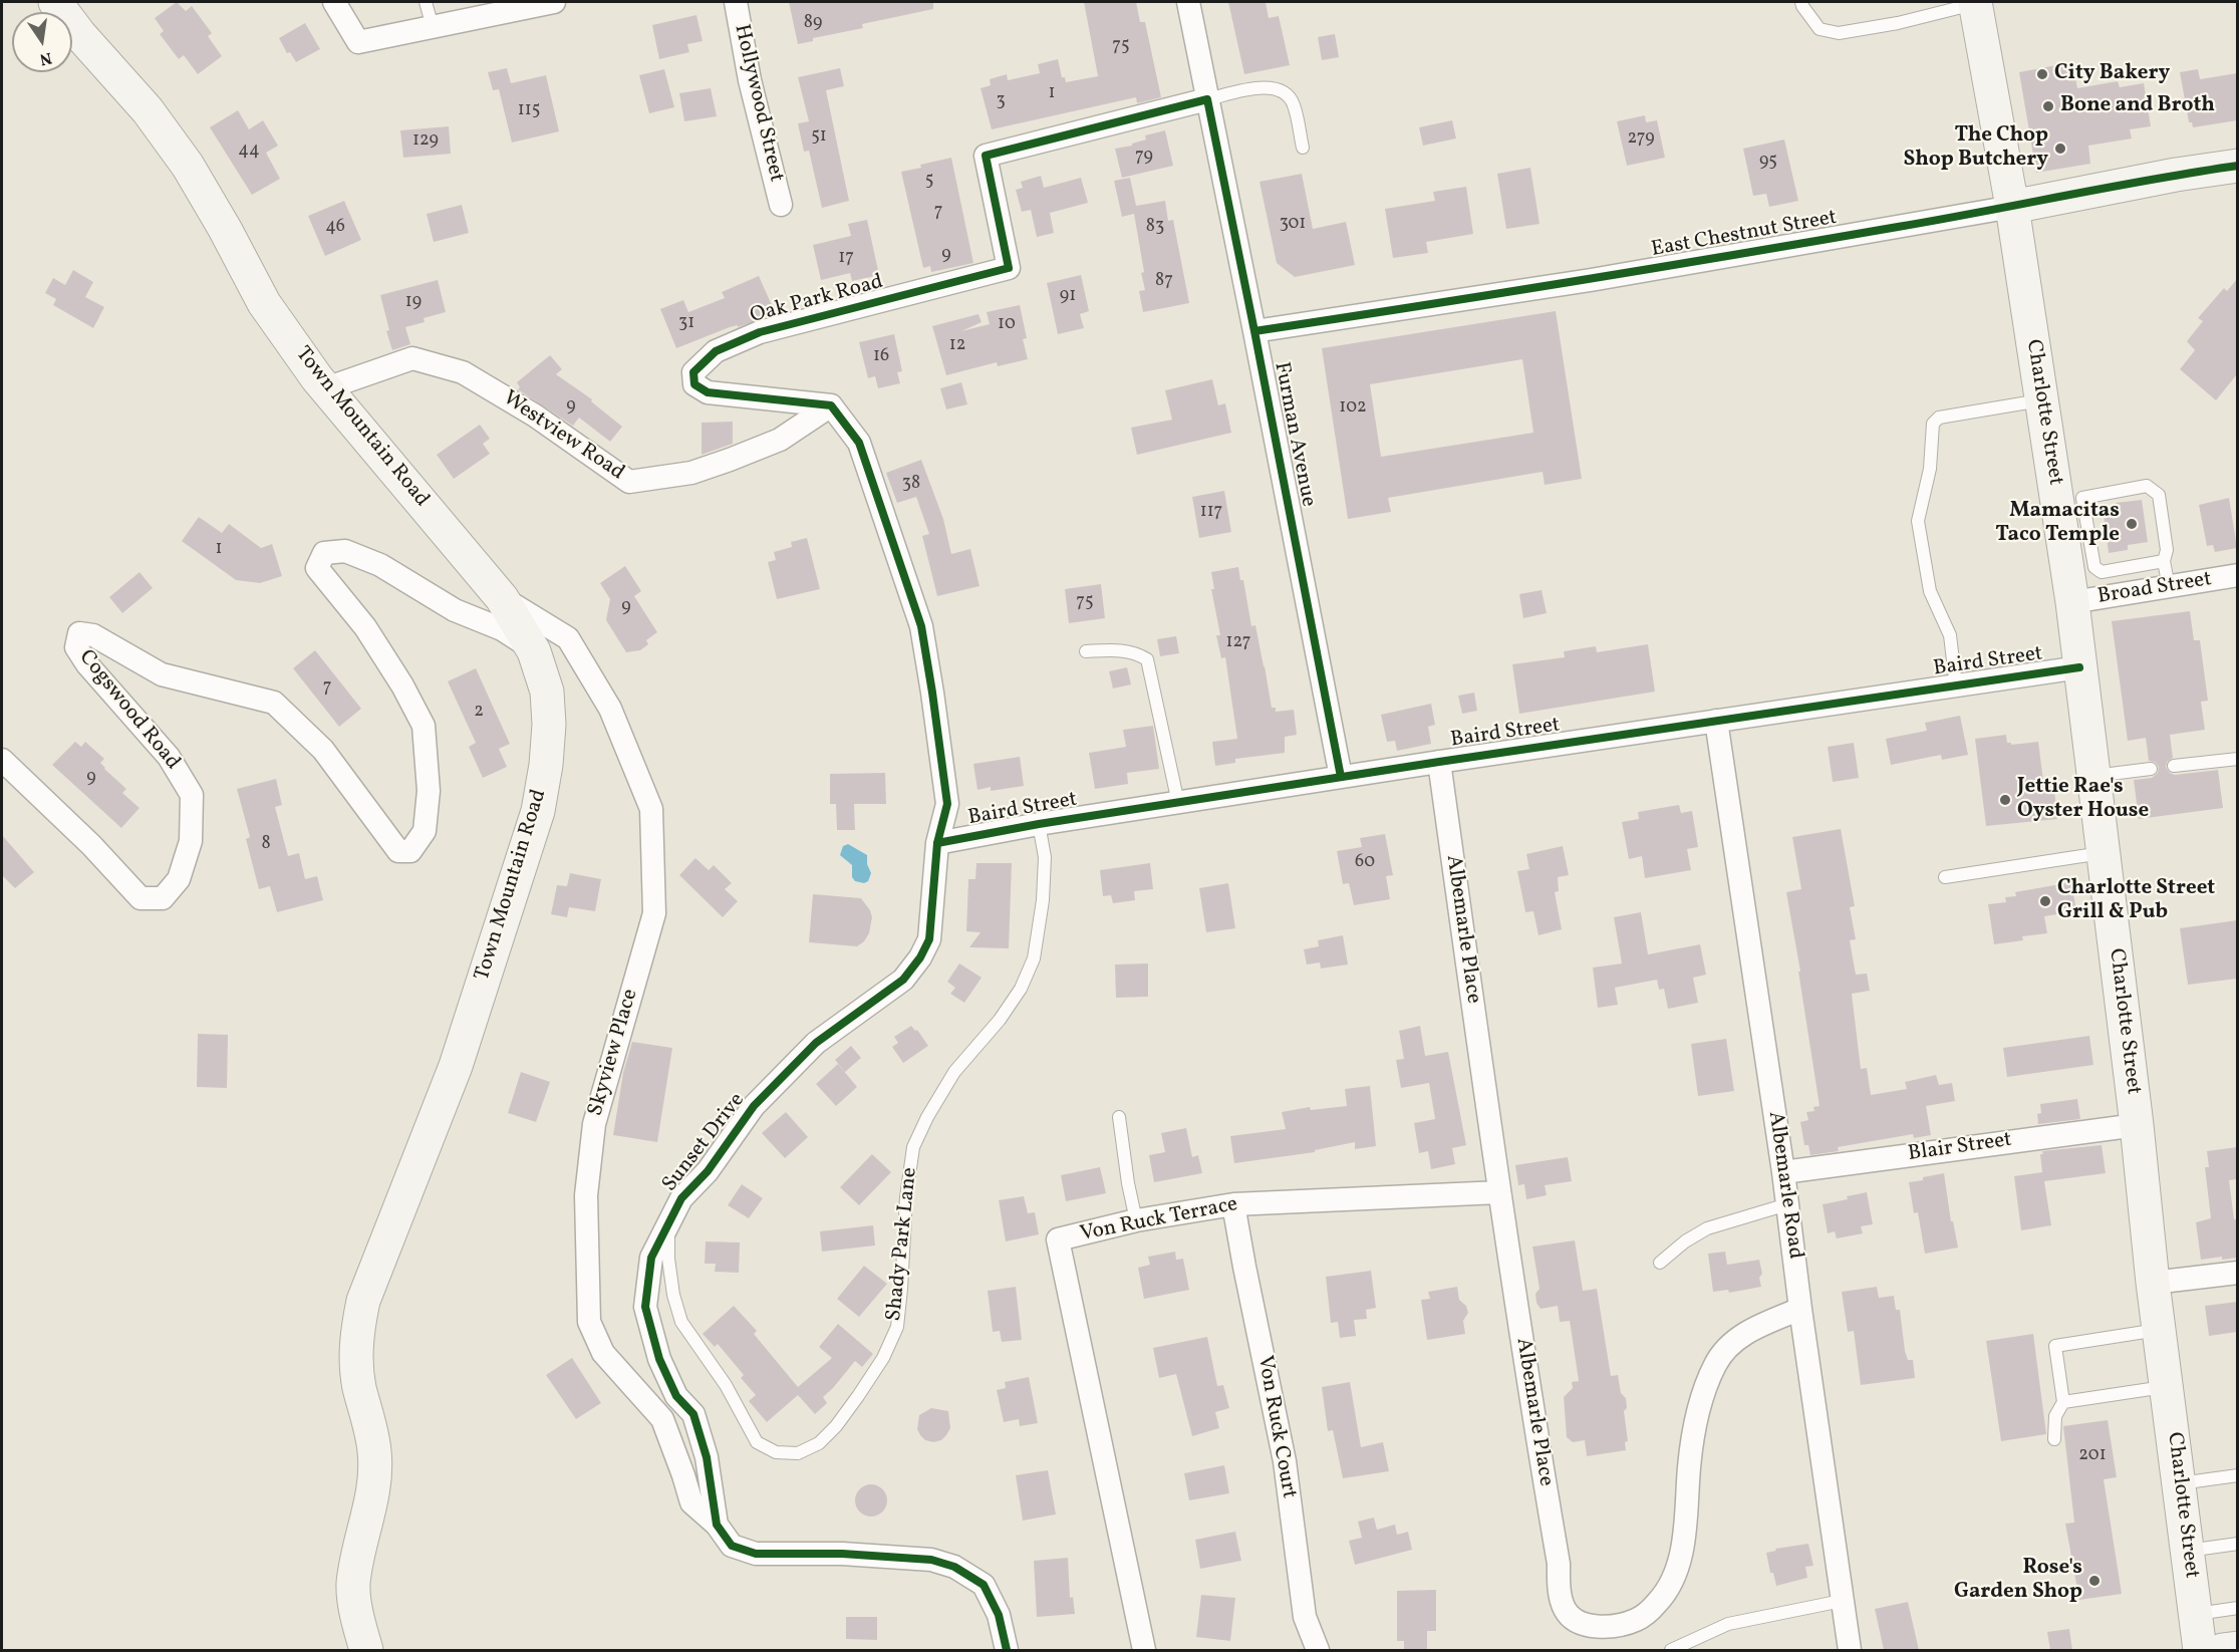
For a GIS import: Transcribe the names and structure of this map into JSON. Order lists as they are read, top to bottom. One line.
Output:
{"streets":{"street":["Hollywood Street","East Chestnut Street","Oak Park Road","Charlotte Street","Town Mountain Road","Furman Avenue","Westview Road","Broad Street","Baird Street","Cogswood Road","Albemarle Place","Skyview Place","Sunset Drive","Blair Street","Albemarle Road","Von Ruck Terrace","Von Ruck Court"],"lane":["Shady Park Lane"]},"crossings":[["East Chestnut Street","Charlotte Street"],["East Chestnut Street","Furman Avenue"],["Oak Park Road","Furman Avenue"],["Oak Park Road","Westview Road"],["Charlotte Street","Broad Street"],["Charlotte Street","Baird Street"],["Charlotte Street","Blair Street"],["Town Mountain Road","Westview Road"],["Town Mountain Road","Cogswood Road"],["Town Mountain Road","Skyview Place"],["Furman Avenue","Baird Street"],["Baird Street","Albemarle Place"],["Baird Street","Sunset Drive"],["Baird Street","Albemarle Road"],["Baird Street","Shady Park Lane"],["Albemarle Place","Albemarle Road"],["Albemarle Place","Von Ruck Terrace"],["Skyview Place","Sunset Drive"],["Sunset Drive","Shady Park Lane"],["Blair Street","Albemarle Road"],["Von Ruck Terrace","Von Ruck Court"]],"places":["City Bakery","Bone and Broth","The Chop Shop Butchery","Mamacitas Taco Temple","Jettie Rae's Oyster House","Charlotte Street Grill & Pub","Rose's Garden Shop"],"house_numbers":["89","75","1","3","115","51","279","129","44","79","95","5","7","301","46","83","9","17","87","91","19","31","10","12","16","9","102","38","117","1","75","9","127","7","2","9","8","60","201"],"north":"bottom"}
